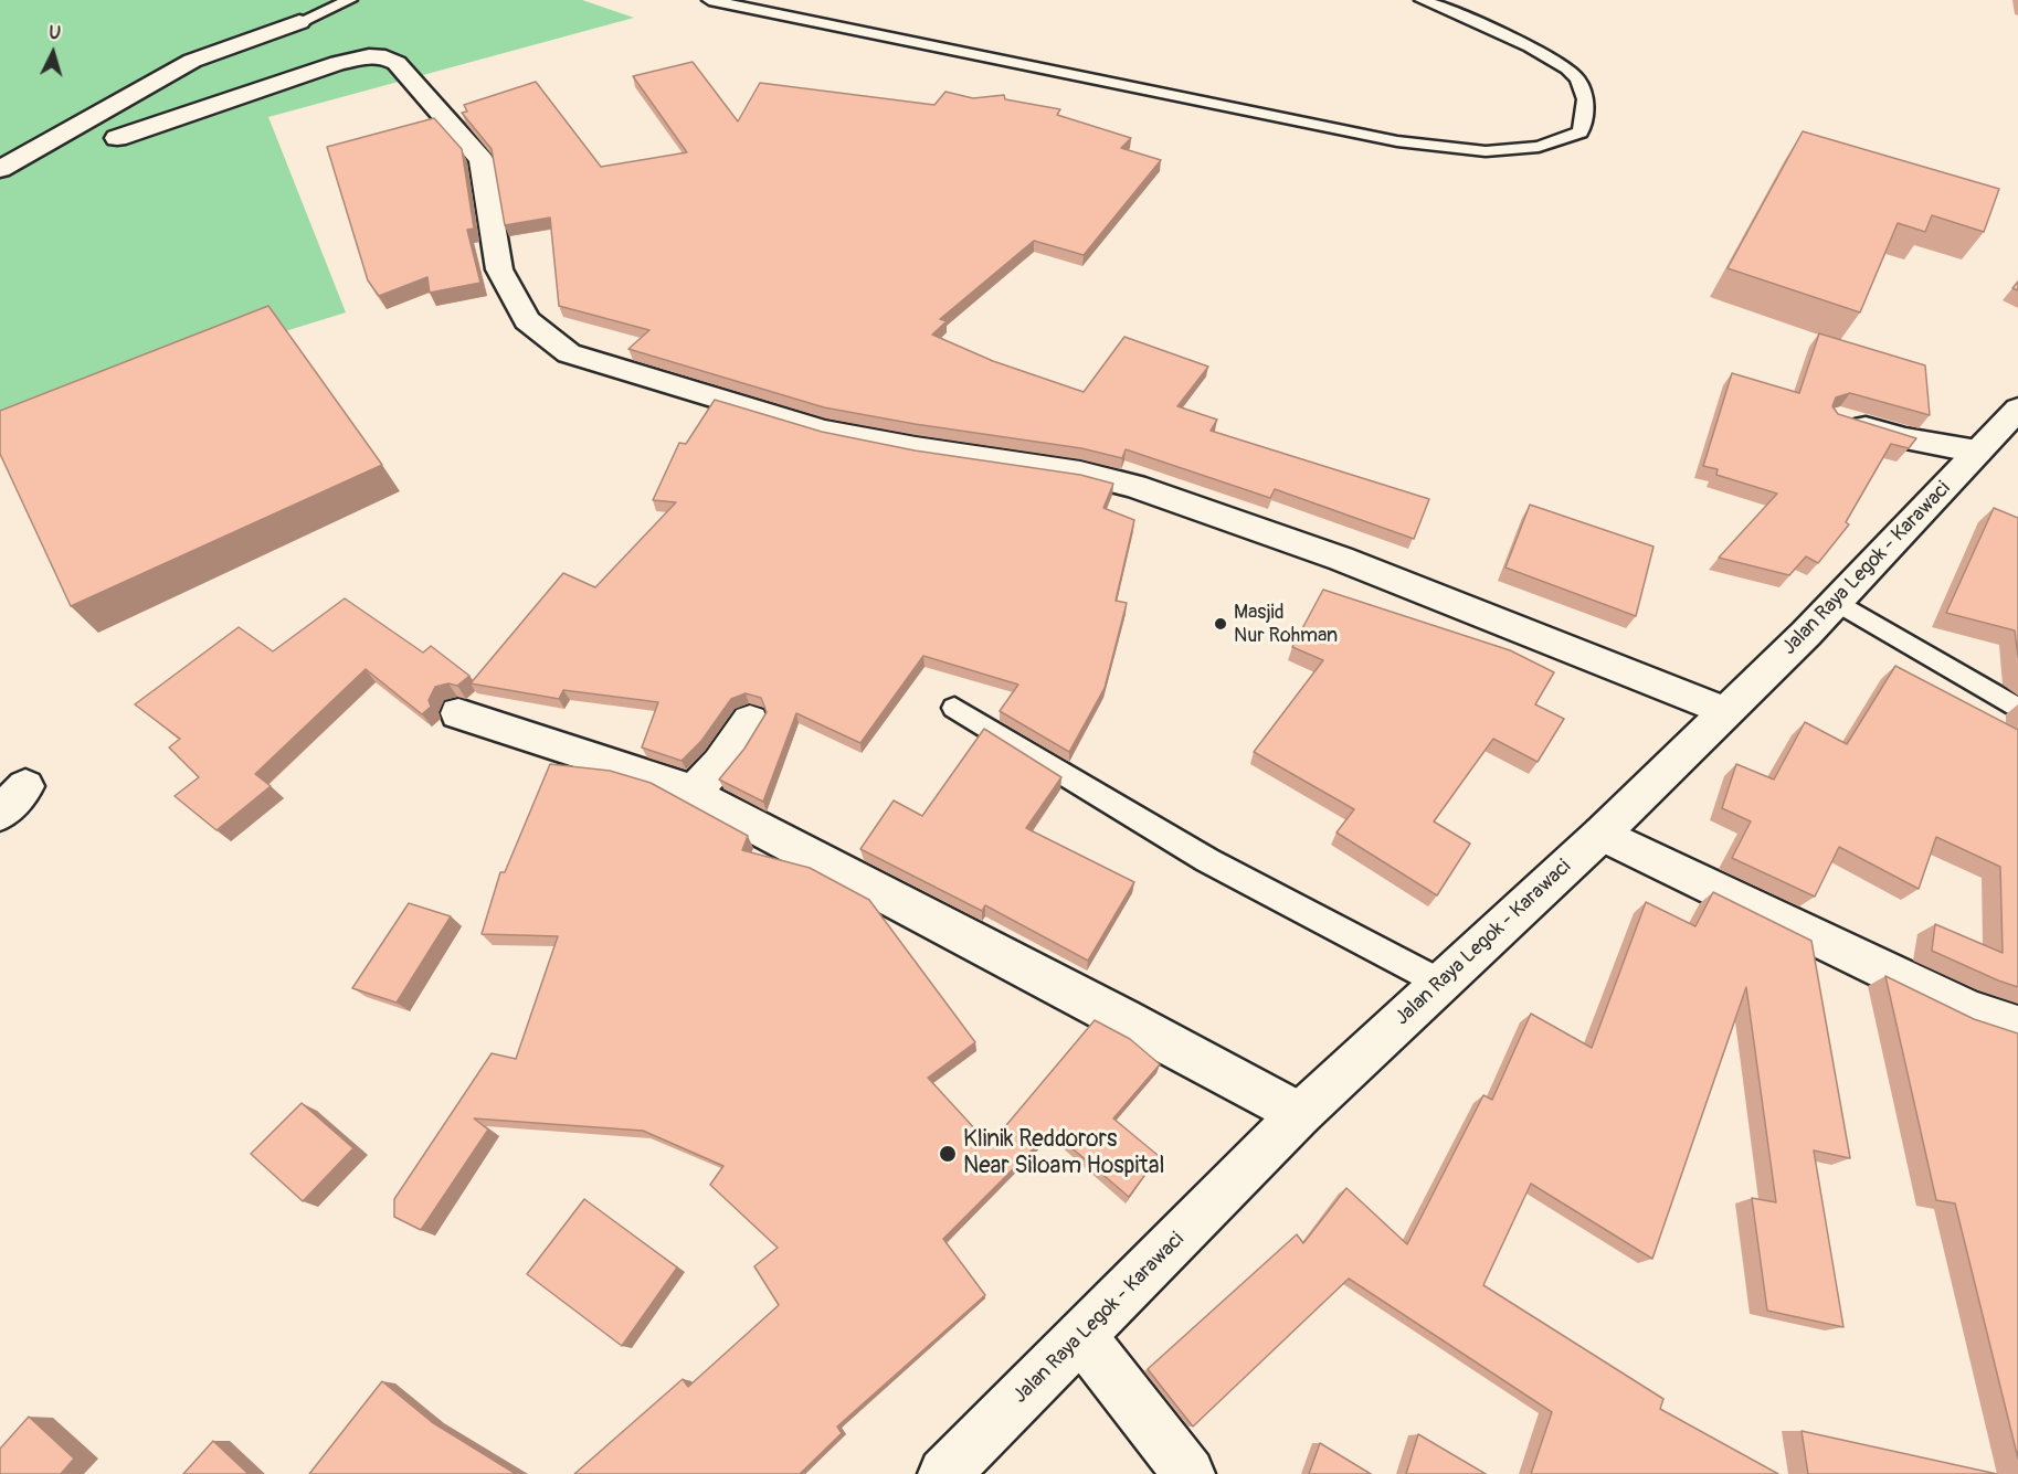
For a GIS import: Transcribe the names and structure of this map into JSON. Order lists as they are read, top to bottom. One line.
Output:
{"streets":{"street":["Jalan Raya Legok - Karawaci"]},"places":["Masjid Nur Rohman","Klinik Reddorors Near Siloam Hospital"],"north":"top"}
